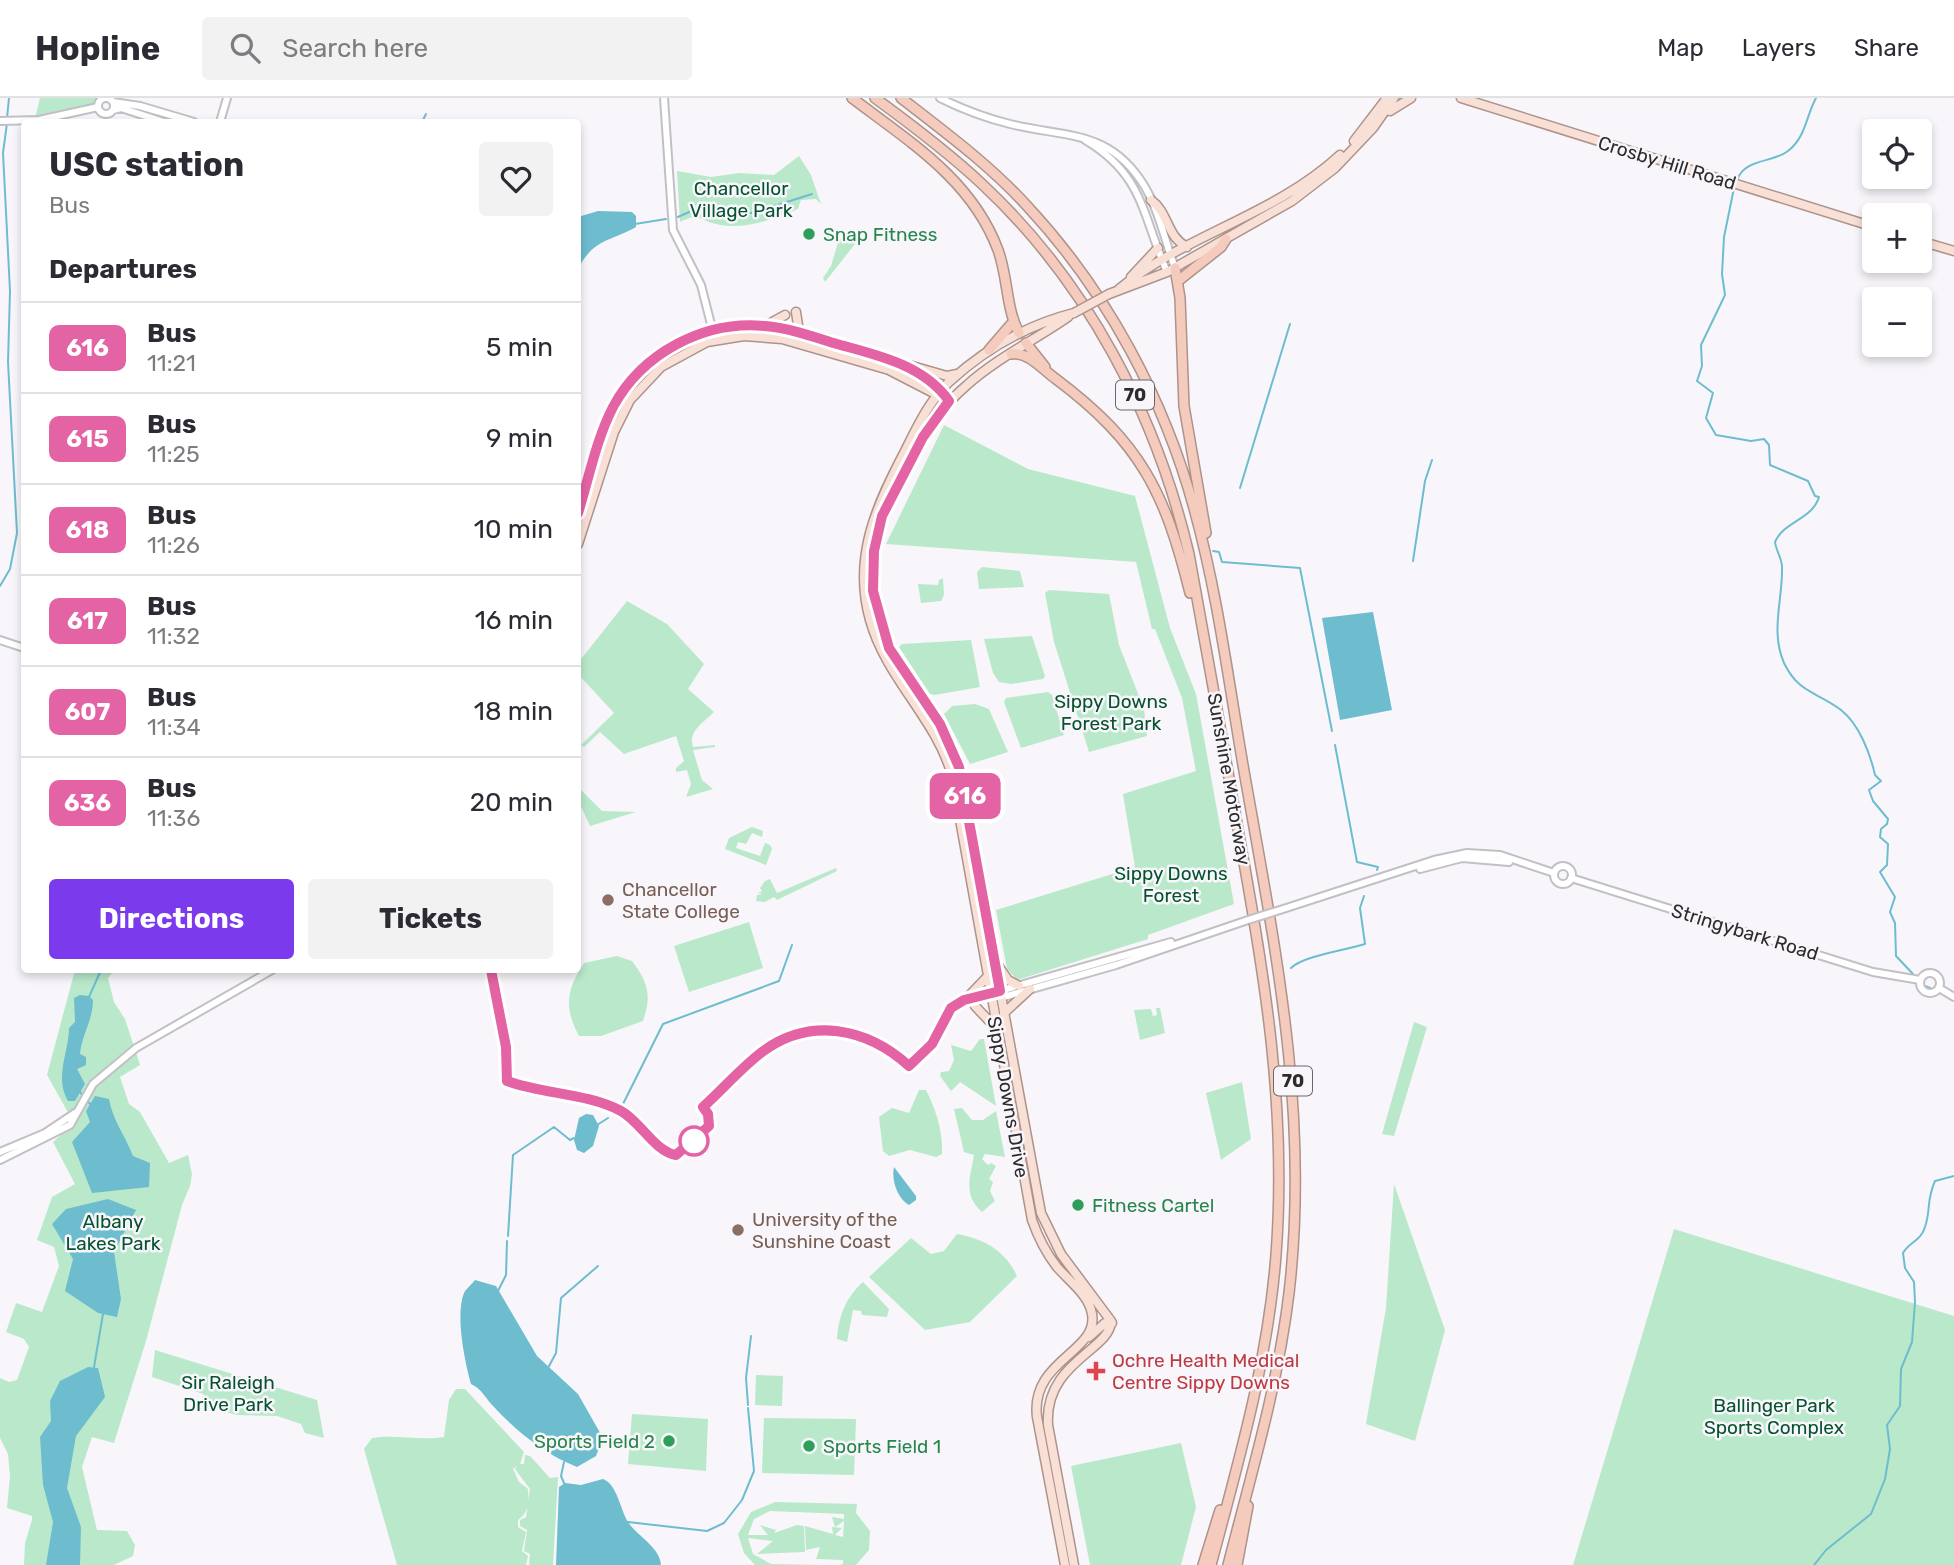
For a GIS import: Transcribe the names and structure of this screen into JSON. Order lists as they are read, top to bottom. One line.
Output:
{"streets":{"highway":["70","Sunshine Motorway"],"main road":["Crosby Hill Road","Sippy Downs Drive"],"street":["Stringybark Road"]},"parks":["Chancellor Village Park","Sippy Downs Forest Park","Sippy Downs Forest","Albany Lakes Park","Sir Raleigh Drive Park","Ballinger Park Sports Complex"],"places":{"other":["Snap Fitness","Chancellor State College","Fitness Cartel","University of the Sunshine Coast","Sports Field 2","Sports Field 1"],"health":["Ochre Health Medical Centre Sippy Downs"]},"lines":["bus line 616"],"page":{"header":"Hopline","search":"Search here","nav":["Map","Layers","Share"],"on_map":"616","map_buttons":["+","−"],"heading":[["USC station","Bus"],"Departures"],"list":[{"mark":"616","name":"Bus","note":"11:21","value":"5 min"},{"mark":"615","name":"Bus","note":"11:25","value":"9 min"},{"mark":"618","name":"Bus","note":"11:26","value":"10 min"},{"mark":"617","name":"Bus","note":"11:32","value":"16 min"},{"mark":"607","name":"Bus","note":"11:34","value":"18 min"},{"mark":"636","name":"Bus","note":"11:36","value":"20 min"}],"buttons":["Directions","Tickets"]}}
